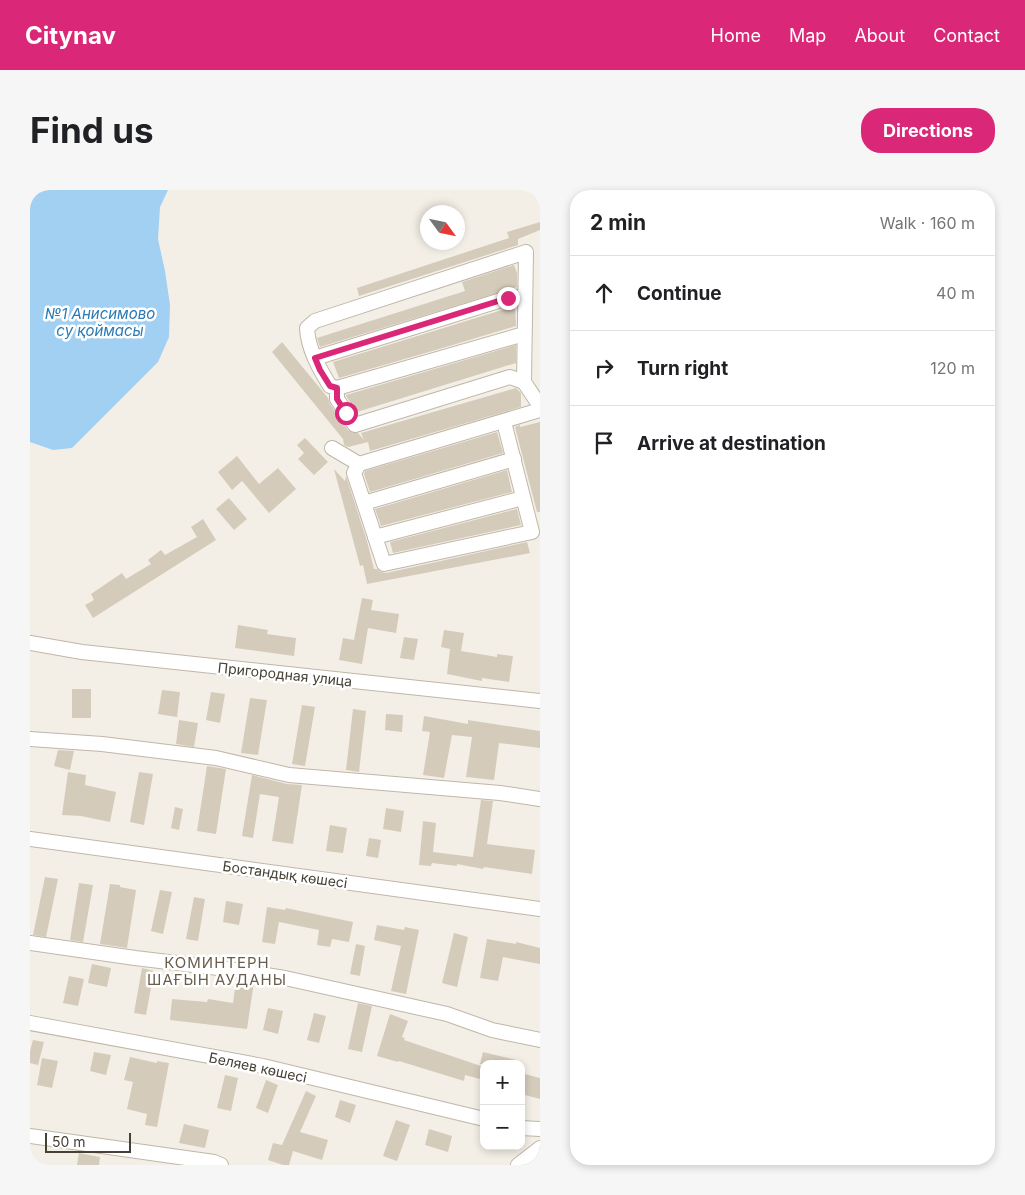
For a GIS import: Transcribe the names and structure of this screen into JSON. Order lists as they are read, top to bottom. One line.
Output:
{"streets":{"street":["Пригородная улица","Бостандық көшесі","Беляев көшесі"]},"districts":["КОМИНТЕРН ШАҒЫН АУДАНЫ"],"water":["№1 Анисимово су қоймасы"],"scale_bar":"50 m","north":"bottom right","page":{"header":"Citynav","nav":["Home","Map","About","Contact"],"buttons":"Directions","title":"Find us","heading":["2 min","Walk · 160 m"],"list":[["Continue","40 m"],["Turn right","120 m"],"Arrive at destination"],"map_buttons":["+","−"],"scale":"50 m"}}
